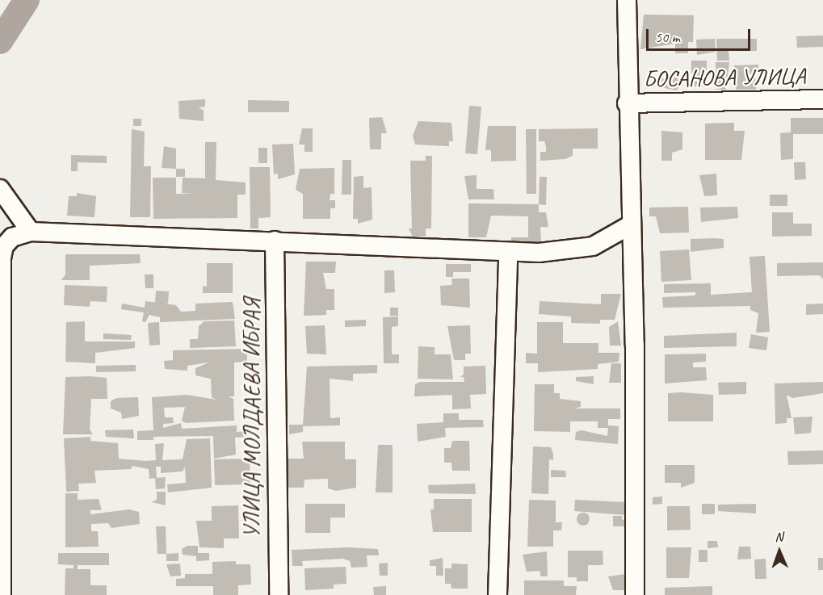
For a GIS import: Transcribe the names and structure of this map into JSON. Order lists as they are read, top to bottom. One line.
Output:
{"streets":{"street":["БОСАНОВА УЛИЦА","УЛИЦА МОЛДАЕВА ИБРАЯ"]},"scale_bar":"50 m","north":"top"}
